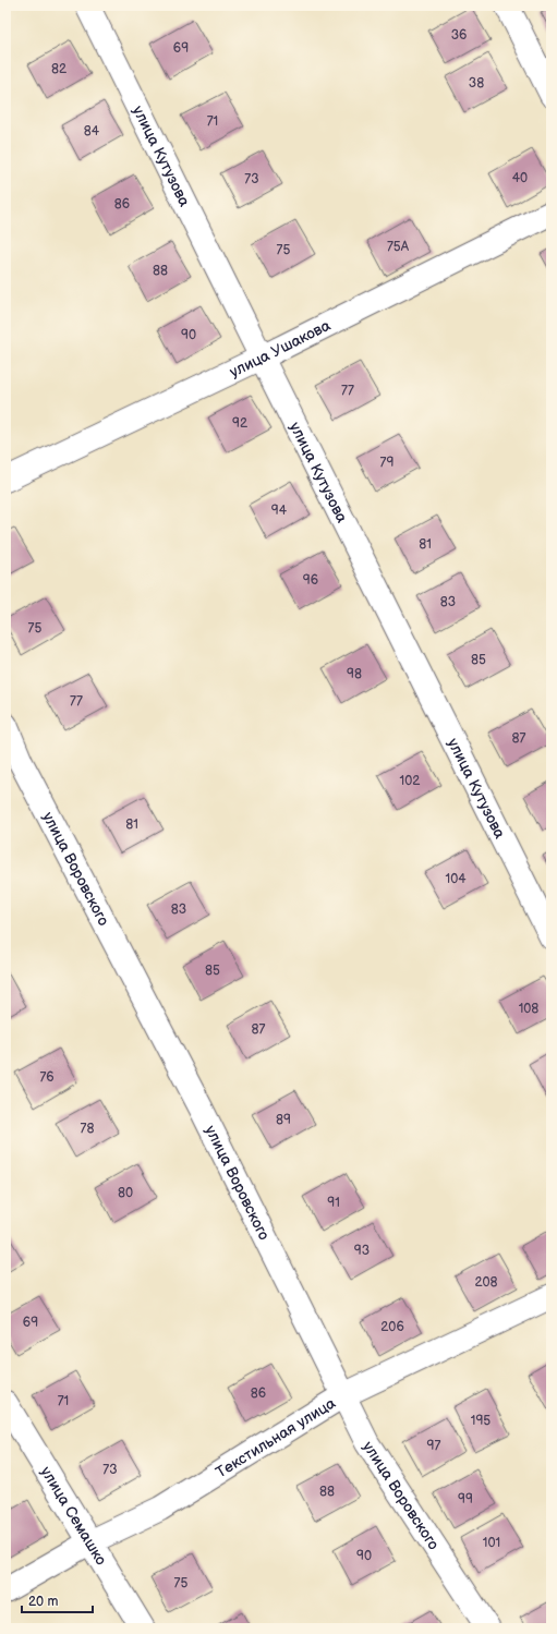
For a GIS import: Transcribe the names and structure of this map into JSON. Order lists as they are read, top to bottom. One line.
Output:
{"streets":{"street":["улица Кутузова","улица Ушакова","улица Воровского","Текстильная улица","улица Семашко"]},"crossings":[["улица Кутузова","улица Ушакова"],["улица Воровского","Текстильная улица"],["Текстильная улица","улица Семашко"]],"house_numbers":["36","69","82","38","71","84","40","73","86","75А","75","88","90","77","92","79","94","81","96","83","75","85","98","77","87","102","81","104","83","85","108","87","76","89","78","80","91","93","208","69","206","86","71","195","97","73","88","99","101","90","75"],"scale_bar":"20 m"}
